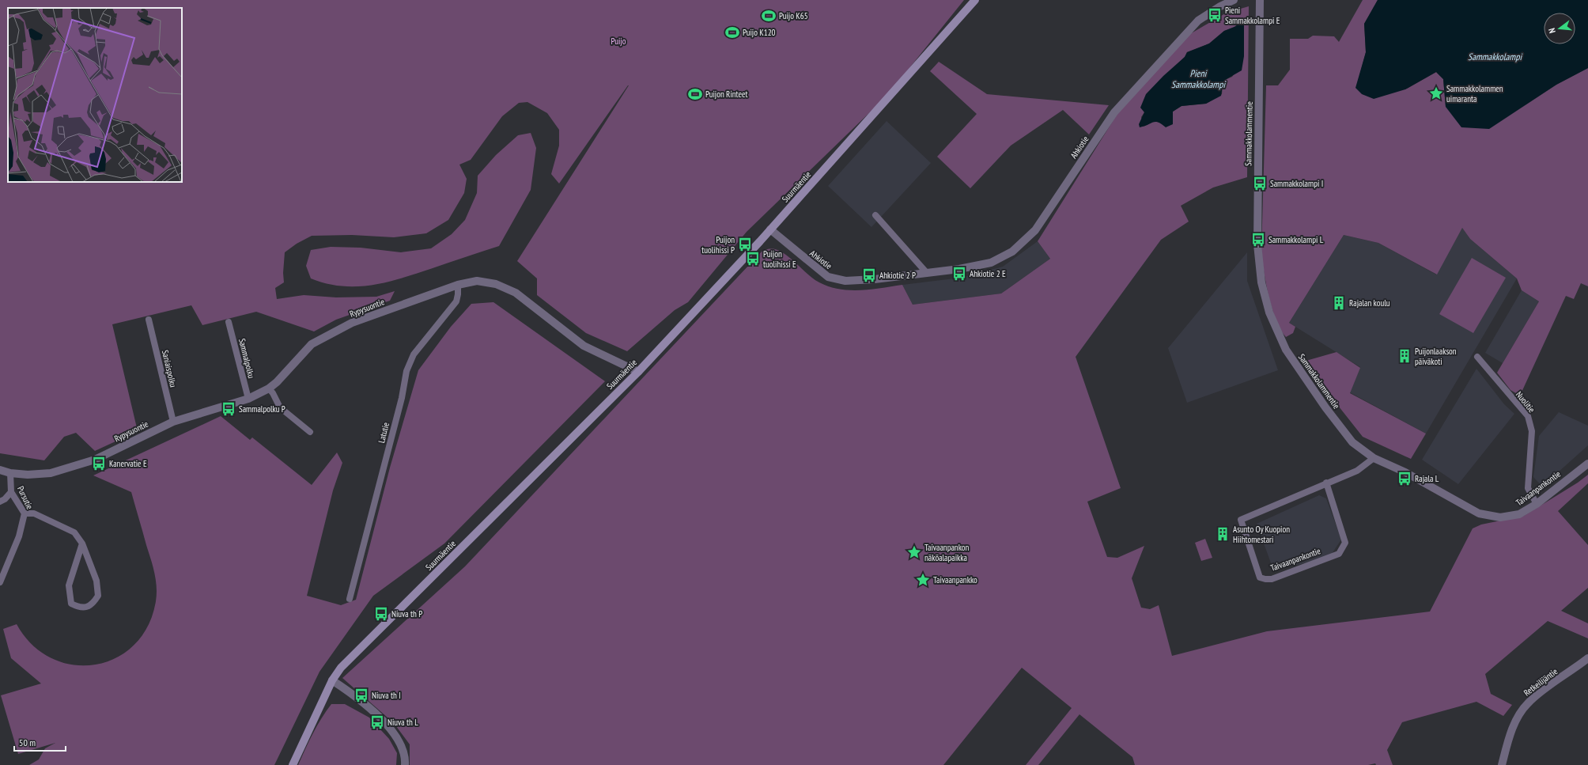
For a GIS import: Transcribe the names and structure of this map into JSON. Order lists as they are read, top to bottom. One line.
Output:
{"streets":{"main road":["Suurmäentie"],"street":["Sammakkolammentie","Ahkiotie","Rypysuontie","Sammalpolku","Saniaispolku","Nuolitie","Latutie","Taivaanpankontie","Pursutie","Retkeilijäntie"]},"crossings":[["Sammakkolammentie","Taivaanpankontie"],["Ahkiotie","Suurmäentie"],["Suurmäentie","Rypysuontie"],["Rypysuontie","Sammalpolku"],["Rypysuontie","Saniaispolku"],["Rypysuontie","Latutie"],["Rypysuontie","Pursutie"],["Nuolitie","Taivaanpankontie"]],"water":["Sammakkolampi","Pieni Sammakkolampi"],"parks":["Puijo"],"places":{"bus stop":["Pieni Sammakkolampi E","Sammakkolampi I","Sammakkolampi L","Puijon tuolihissi P","Puijon tuolihissi E","Ahkiotie 2 E","Ahkiotie 2 P","Sammalpolku P","Kanervatie E","Rajala L","Niuva th P","Niuva th I","Niuva th L"],"sports":["Puijo K65","Puijo K120","Puijon Rinteet"],"place":["Sammakkolammen uimaranta","Taivaanpankon näköalapaikka","Taivaanpankko"],"building":["Rajalan koulu","Puijonlaakson päiväkoti","Asunto Oy Kuopion Hiihtomestari"]},"scale_bar":"50 m","north":"left"}
